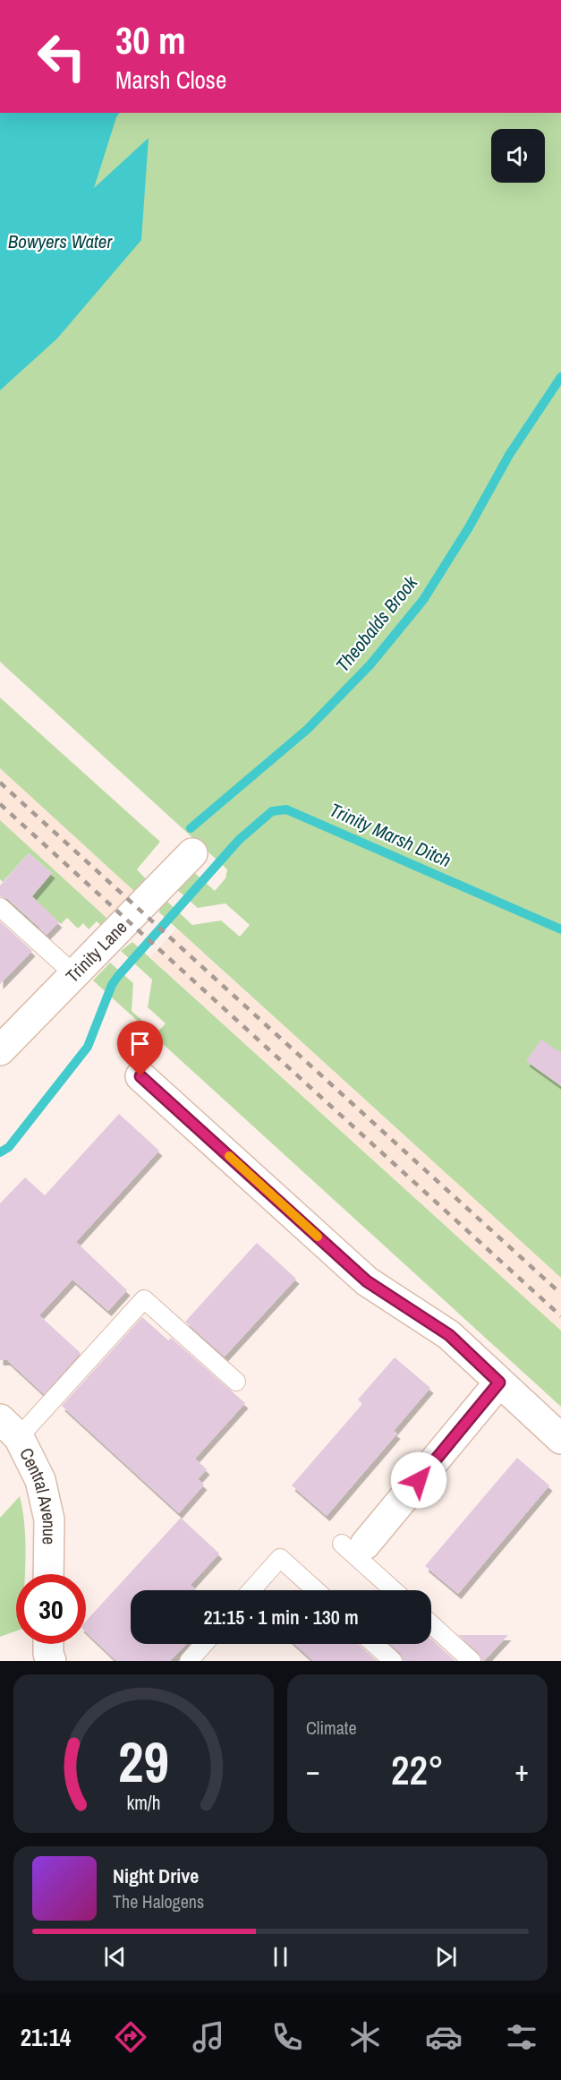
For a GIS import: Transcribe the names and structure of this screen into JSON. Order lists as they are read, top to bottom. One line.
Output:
{"streets":{"street":["Trinity Lane","Central Avenue"]},"water":["Bowyers Water","Theobalds Brook","Trinity Marsh Ditch"],"page":{"turn":["30 m","Marsh Close"],"limit":"30","trip":"21:15 · 1 min · 130 m","tile":"Climate","heat":["−","22°","+"],"song":["Night Drive","The Halogens"],"tabs":"21:14","gauge":["29","km/h"]}}
